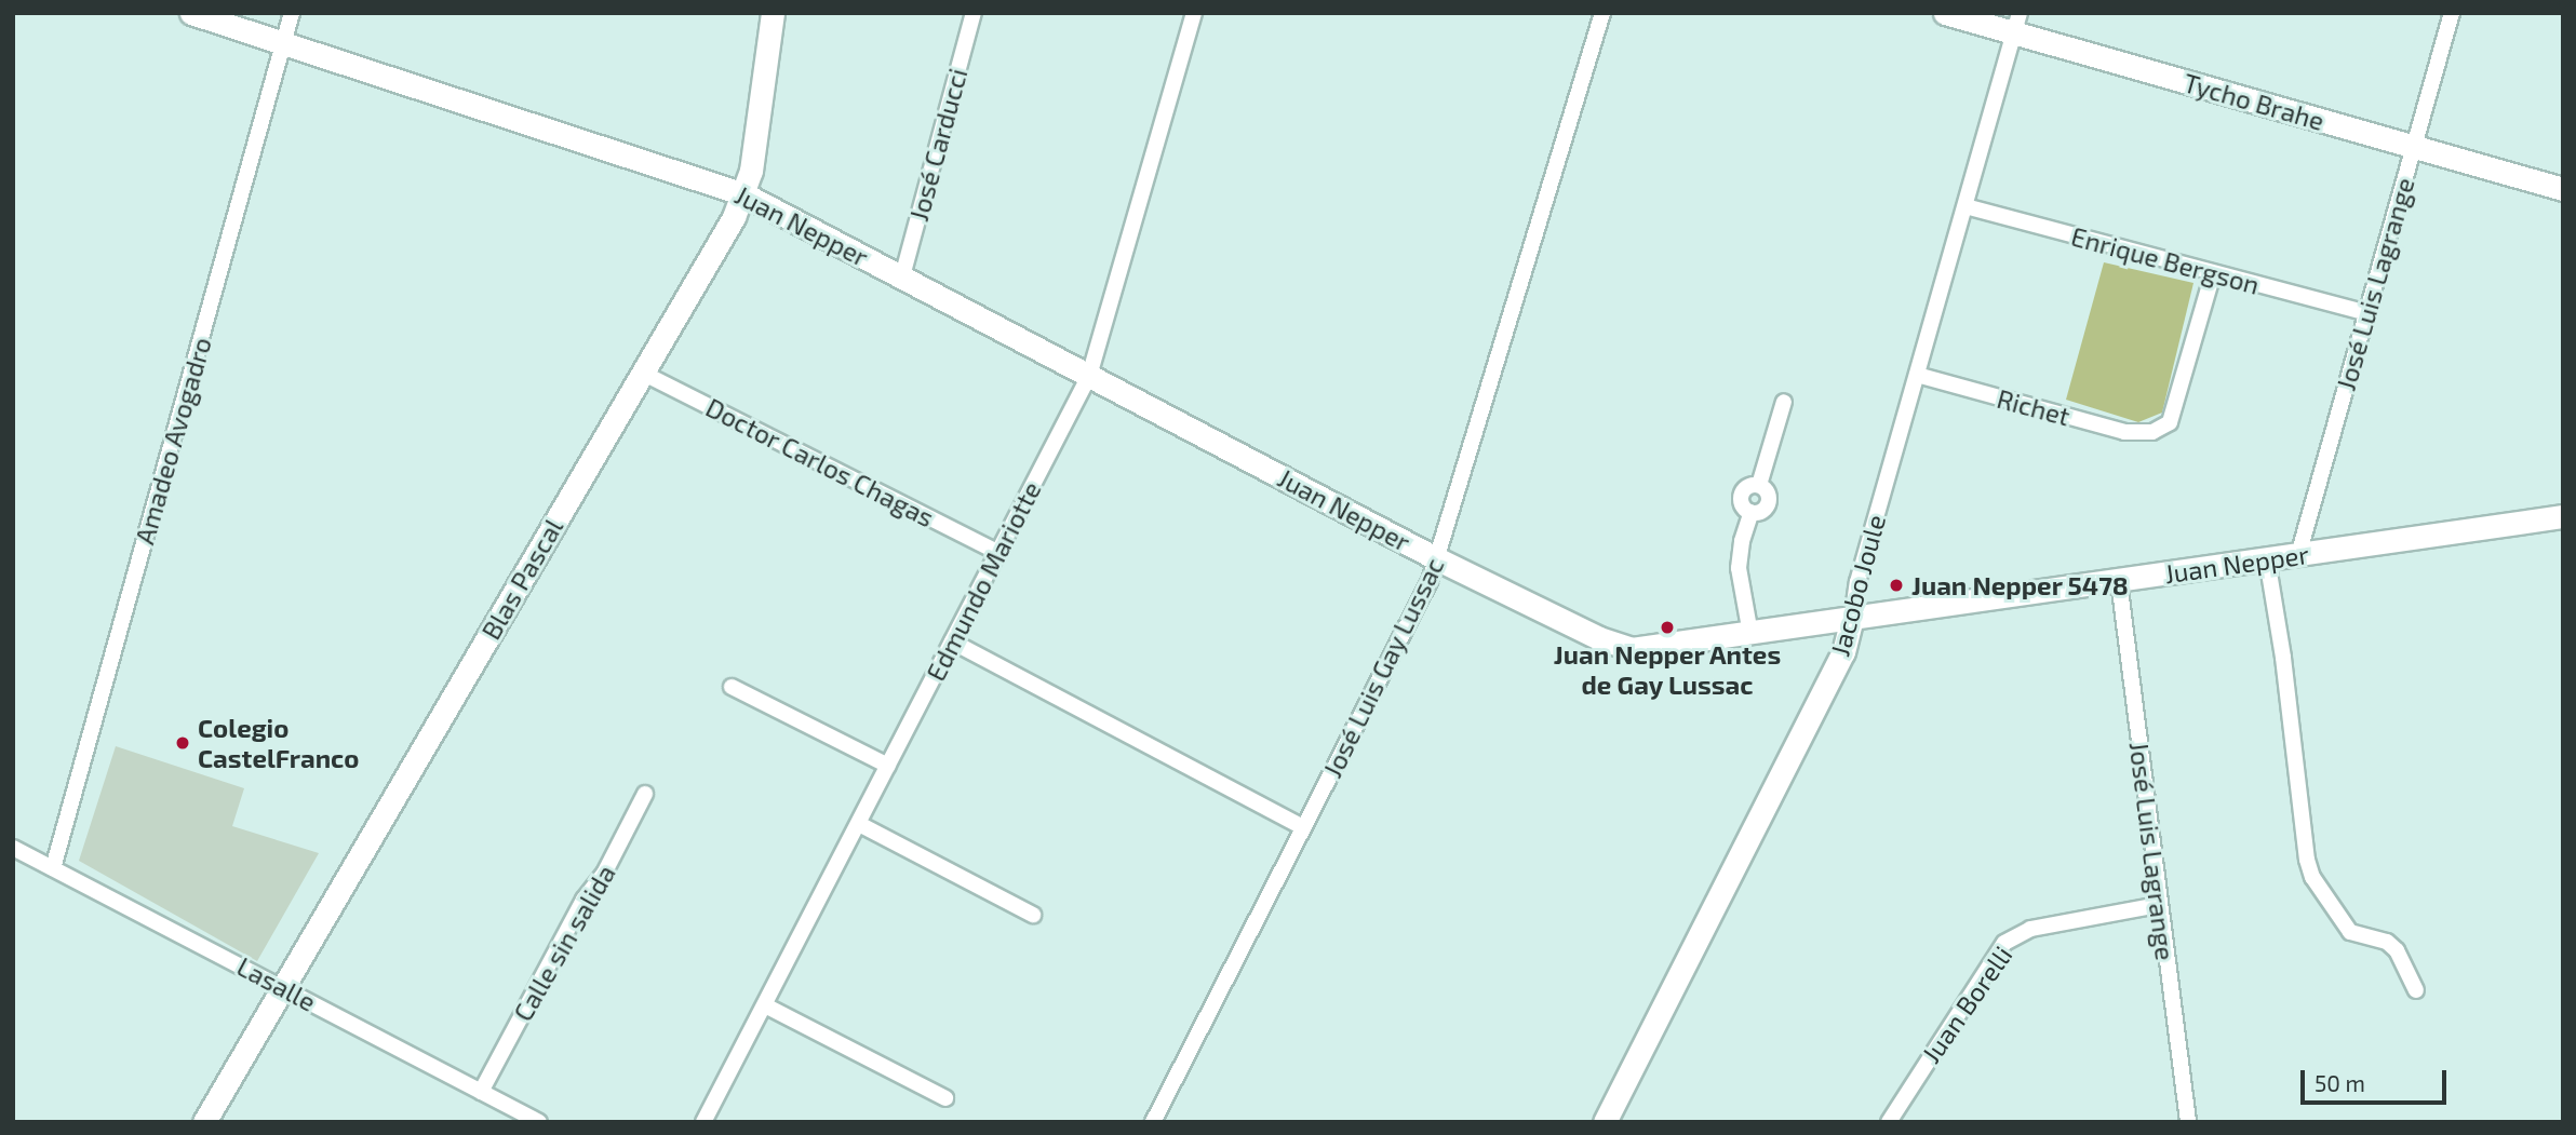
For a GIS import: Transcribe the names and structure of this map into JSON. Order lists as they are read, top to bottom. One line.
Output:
{"streets":{"main road":["Tycho Brahe","Juan Nepper","Blas Pascal","Jacobo Joule"],"street":["José Carducci","Enrique Bergson","José Luis Lagrange","Richet","Amadeo Avogadro","Doctor Carlos Chagas","Edmundo Mariotte","José Luis Gay Lussac","Calle sin salida","Lasalle","Juan Borelli"]},"crossings":[["Tycho Brahe","José Luis Lagrange"],["Tycho Brahe","Jacobo Joule"],["José Carducci","Juan Nepper"],["Juan Nepper","José Luis Lagrange"],["Juan Nepper","Amadeo Avogadro"],["Juan Nepper","Blas Pascal"],["Juan Nepper","Edmundo Mariotte"],["Juan Nepper","Jacobo Joule"],["Juan Nepper","José Luis Gay Lussac"],["Enrique Bergson","José Luis Lagrange"],["Enrique Bergson","Richet"],["Enrique Bergson","Jacobo Joule"],["José Luis Lagrange","Juan Borelli"],["Richet","Jacobo Joule"],["Amadeo Avogadro","Lasalle"],["Doctor Carlos Chagas","Blas Pascal"],["Doctor Carlos Chagas","Edmundo Mariotte"],["Blas Pascal","Lasalle"],["Calle sin salida","Lasalle"]],"places":["Juan Nepper 5478","Juan Nepper Antes de Gay Lussac","Colegio CastelFranco"],"scale_bar":"50 m"}
